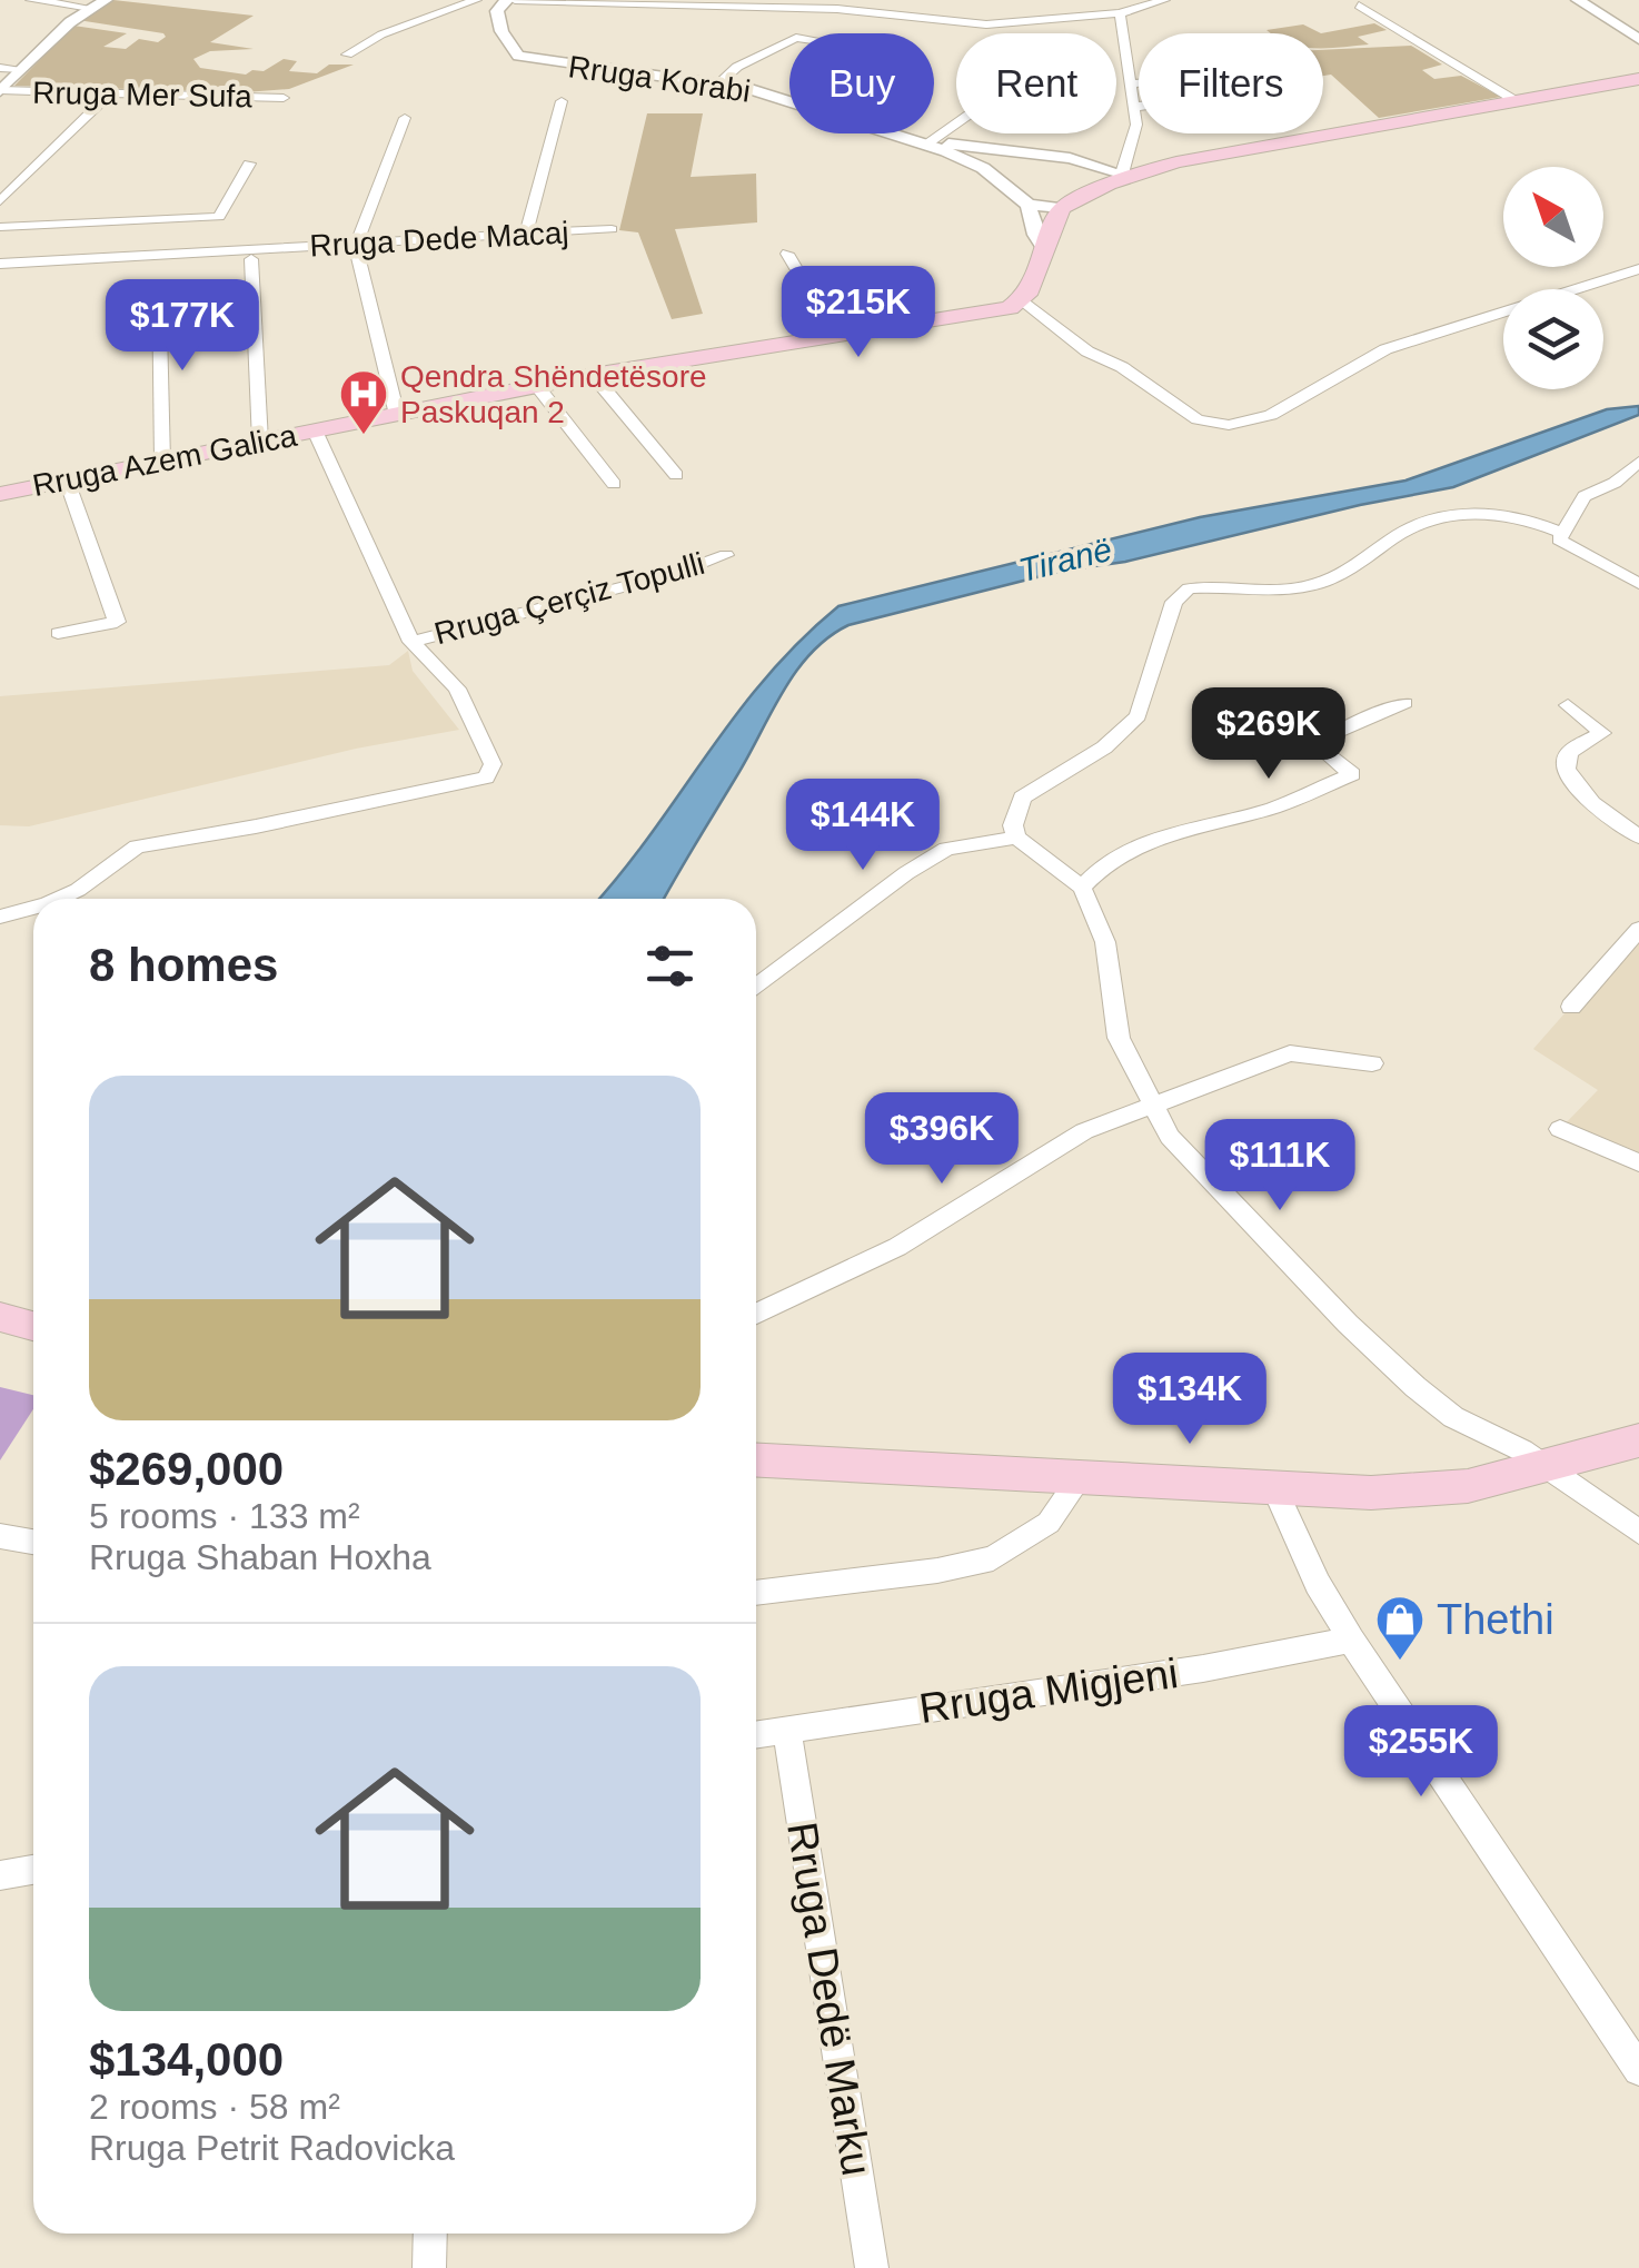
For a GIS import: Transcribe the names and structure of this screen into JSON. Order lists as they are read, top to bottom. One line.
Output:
{"streets":{"main road":["Rruga Azem Galica"],"street":["Rruga Korabi","Rruga Mer Sufa","Rruga Dede Macaj","Rruga Çerçiz Topulli","Rruga Migjeni","Rruga Dedë Marku"]},"crossings":[["Rruga Migjeni","Rruga Dedë Marku"]],"water":["Tiranë"],"places":{"hospital":["Qendra Shëndetësore Paskuqan 2"],"shop":["Thethi"]},"north":"top left","page":{"chip":["Buy","Rent","Filters"],"price":["$215K","$177K","$269K","$144K","$396K","$111K","$134K","$255K"],"heading":"8 homes","list":[{"name":"$269,000","note":"5 rooms · 133 m² · Rruga Shaban Hoxha"},{"name":"$134,000","note":"2 rooms · 58 m² · Rruga Petrit Radovicka"}]}}
